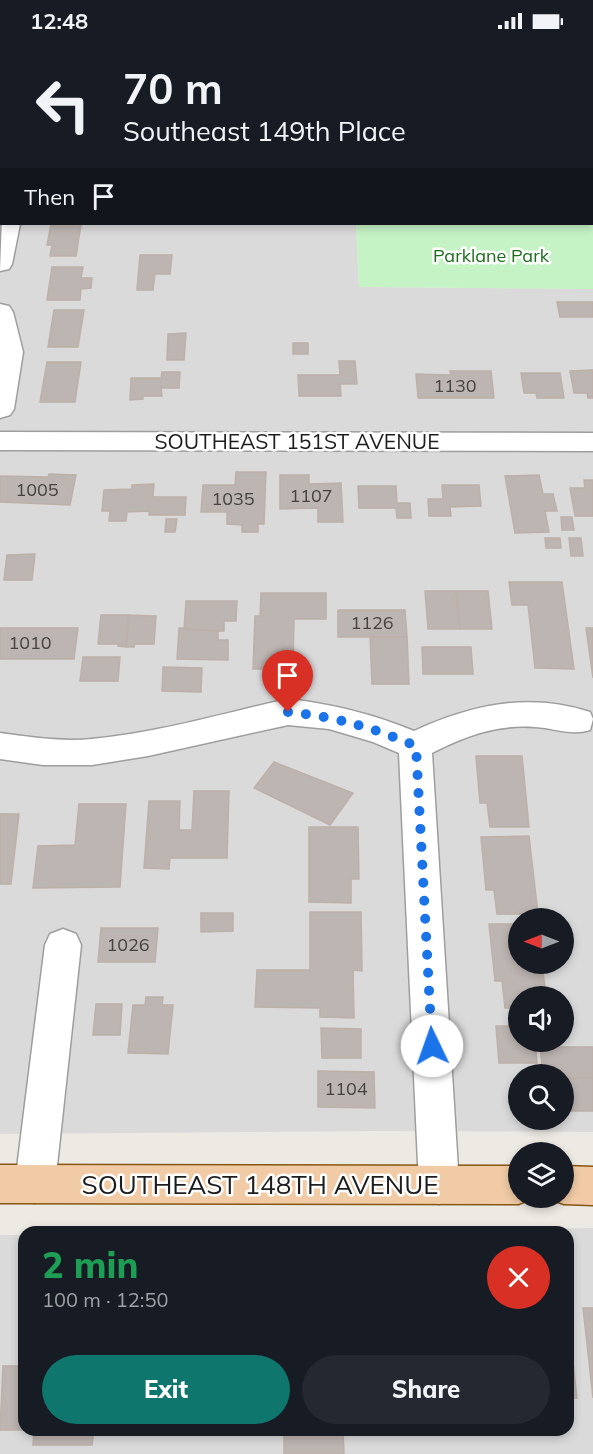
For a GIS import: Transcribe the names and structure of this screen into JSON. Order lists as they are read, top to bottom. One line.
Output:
{"streets":{"main road":["SOUTHEAST 148TH AVENUE"],"street":["SOUTHEAST 151ST AVENUE"]},"parks":["Parklane Park"],"house_numbers":["1130","1005","1107","1035","1126","1010","1026","1104"],"north":"left","page":{"status":"12:48","turn":["70 m","Southeast 149th Place"],"then":"Then","heading":["2 min","100 m · 12:50"],"buttons":["Exit","Share"]}}
